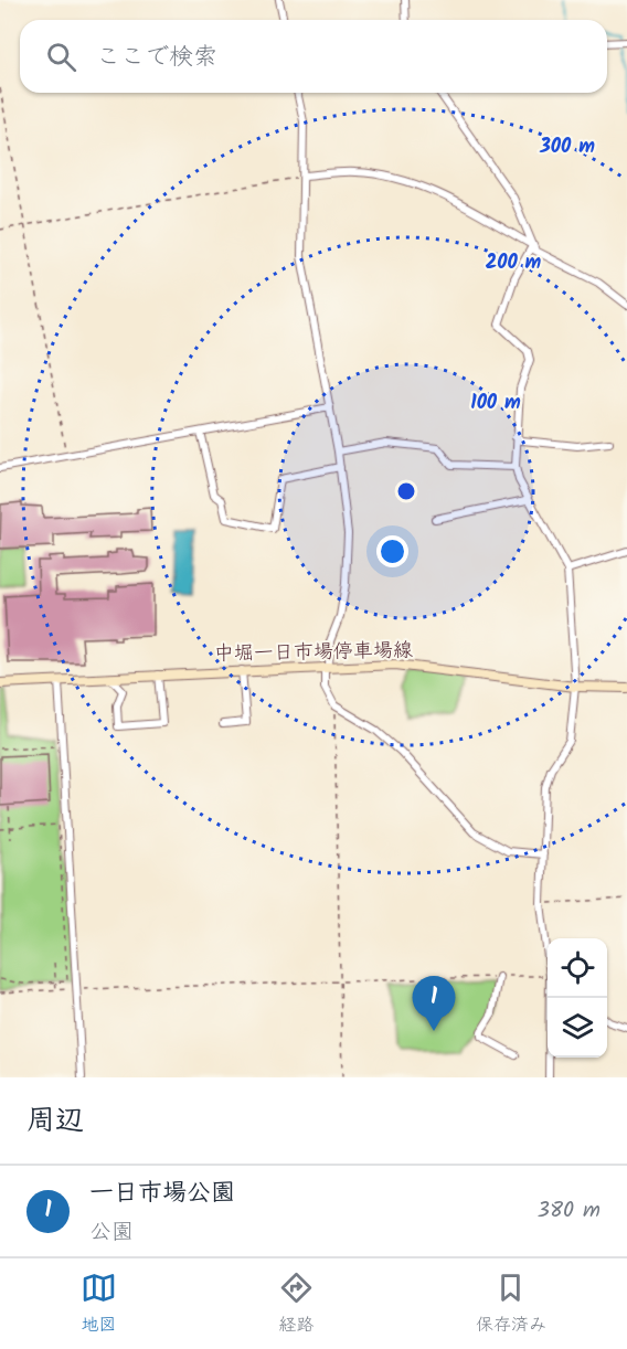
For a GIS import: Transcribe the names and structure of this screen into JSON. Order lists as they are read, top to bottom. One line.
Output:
{"streets":{"main road":["中堀一日市場停車場線"]},"page":{"search":"ここで検索","pins":"1","heading":"周辺","list":[{"mark":"1","name":"一日市場公園","note":"公園","value":"380 m"}],"nav":["地図","経路","保存済み"]},"rings":["300 m","200 m","100 m"]}
